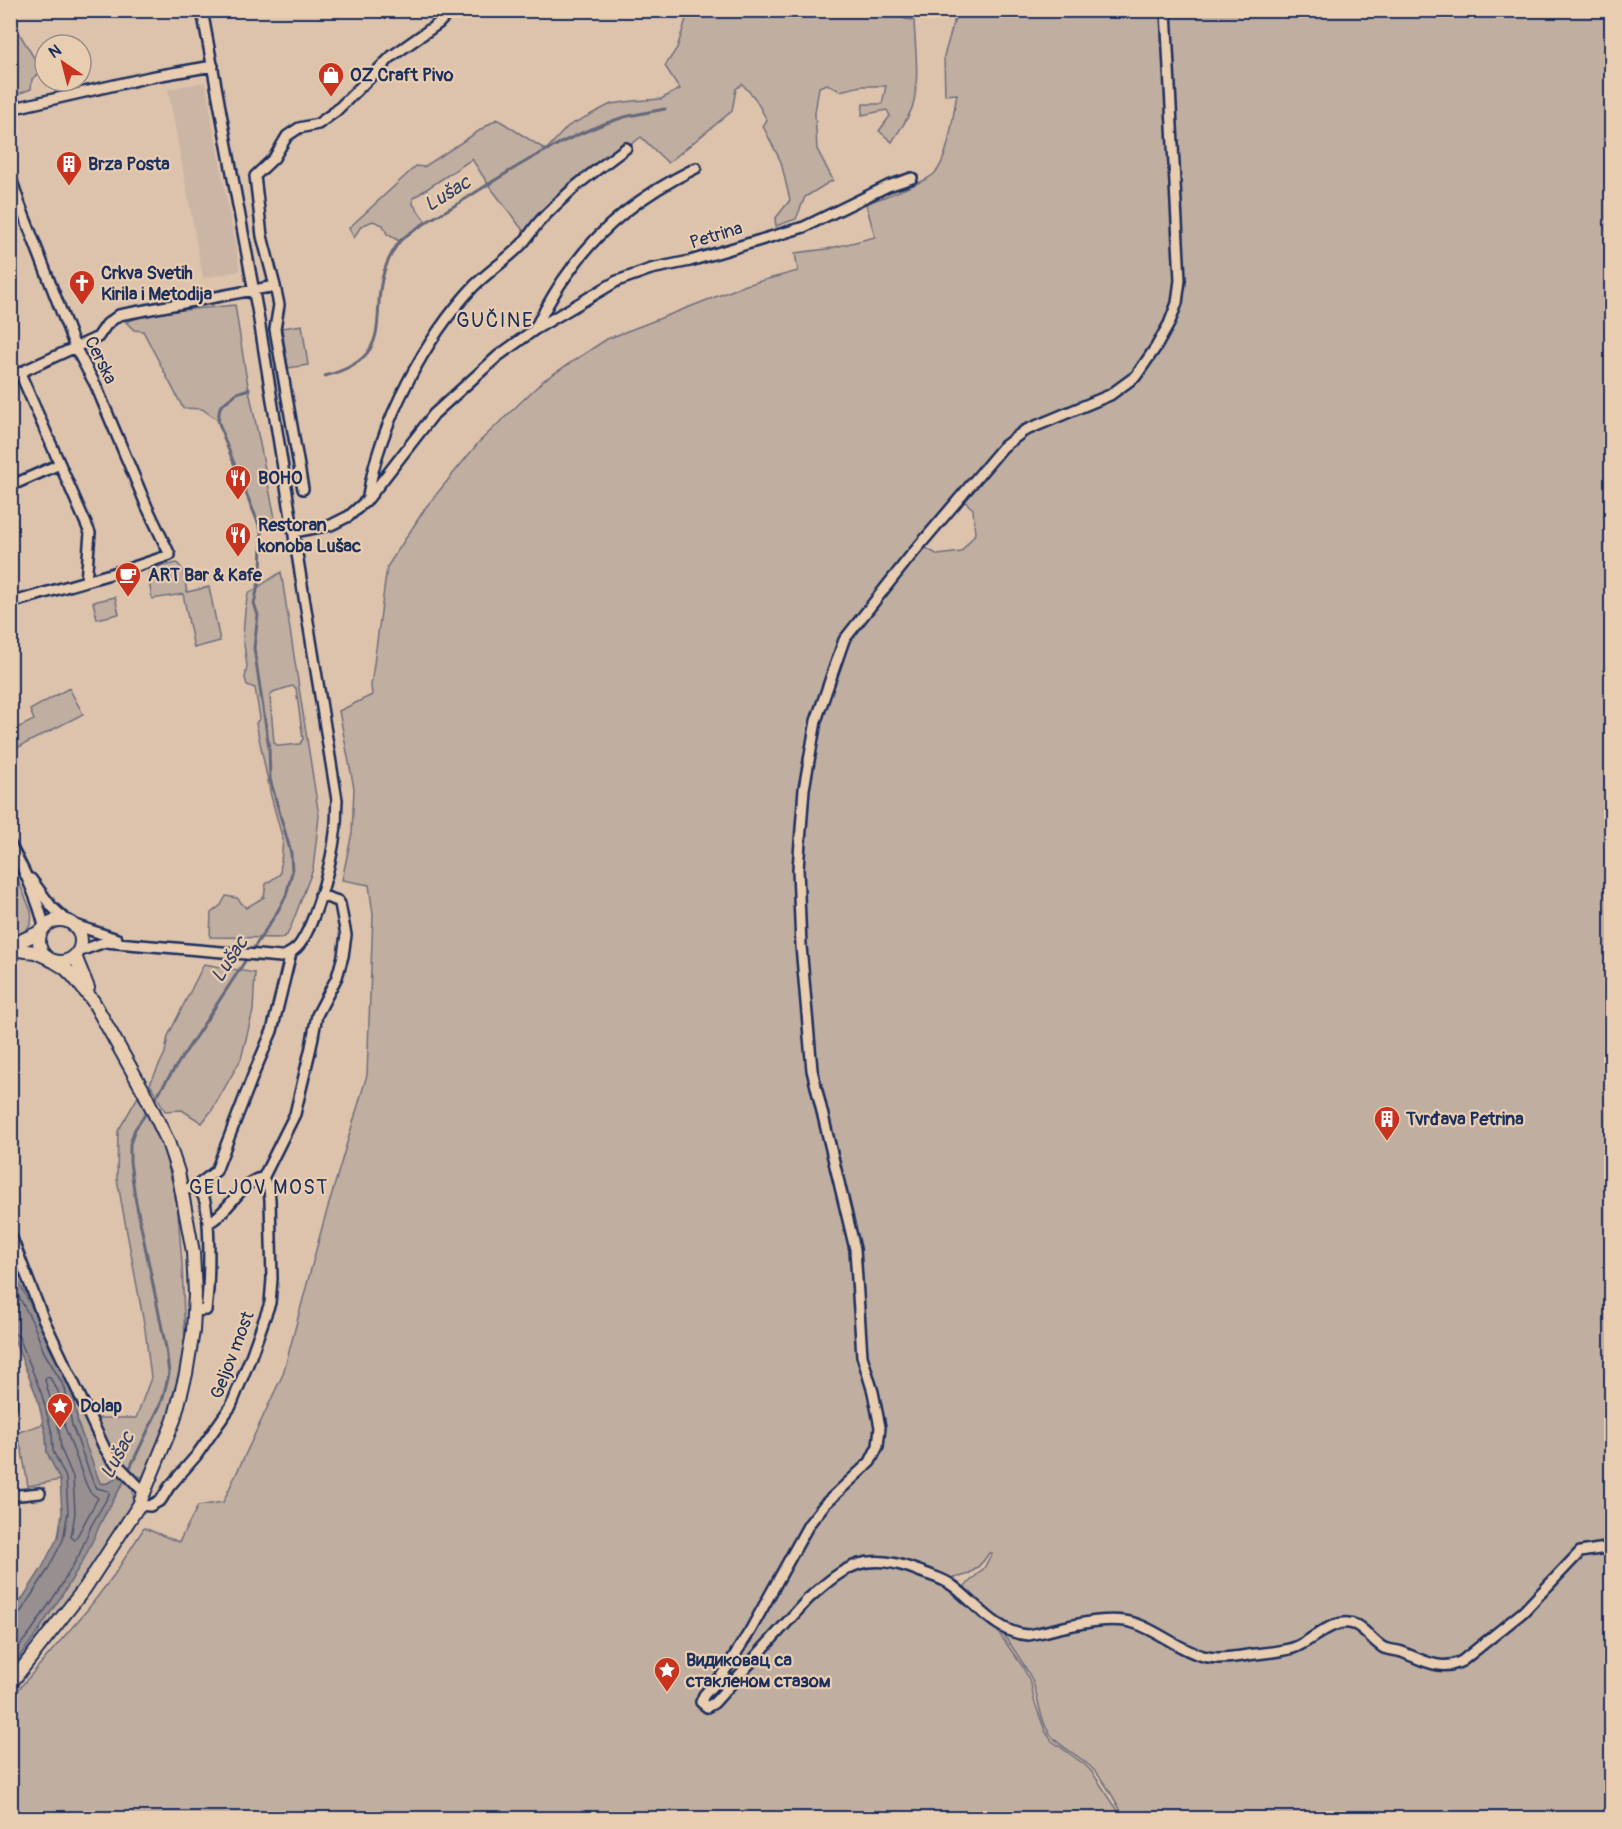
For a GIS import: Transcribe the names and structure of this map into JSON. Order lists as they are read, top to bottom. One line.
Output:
{"streets":{"street":["Petrina","Cerska","Geljov most"]},"districts":["GUČINE","GELJOV MOST"],"water":["Lušac"],"places":{"shop":["OZ Craft Pivo"],"building":["Brza Posta","Tvrđava Petrina"],"church":["Crkva Svetih Kirila i Metodija"],"restaurant":["BOHO","Restoran konoba Lušac"],"cafe":["ART Bar & Кafe"],"place":["Dolap","Видиковац са стакленом стазом"]},"north":"top left"}
